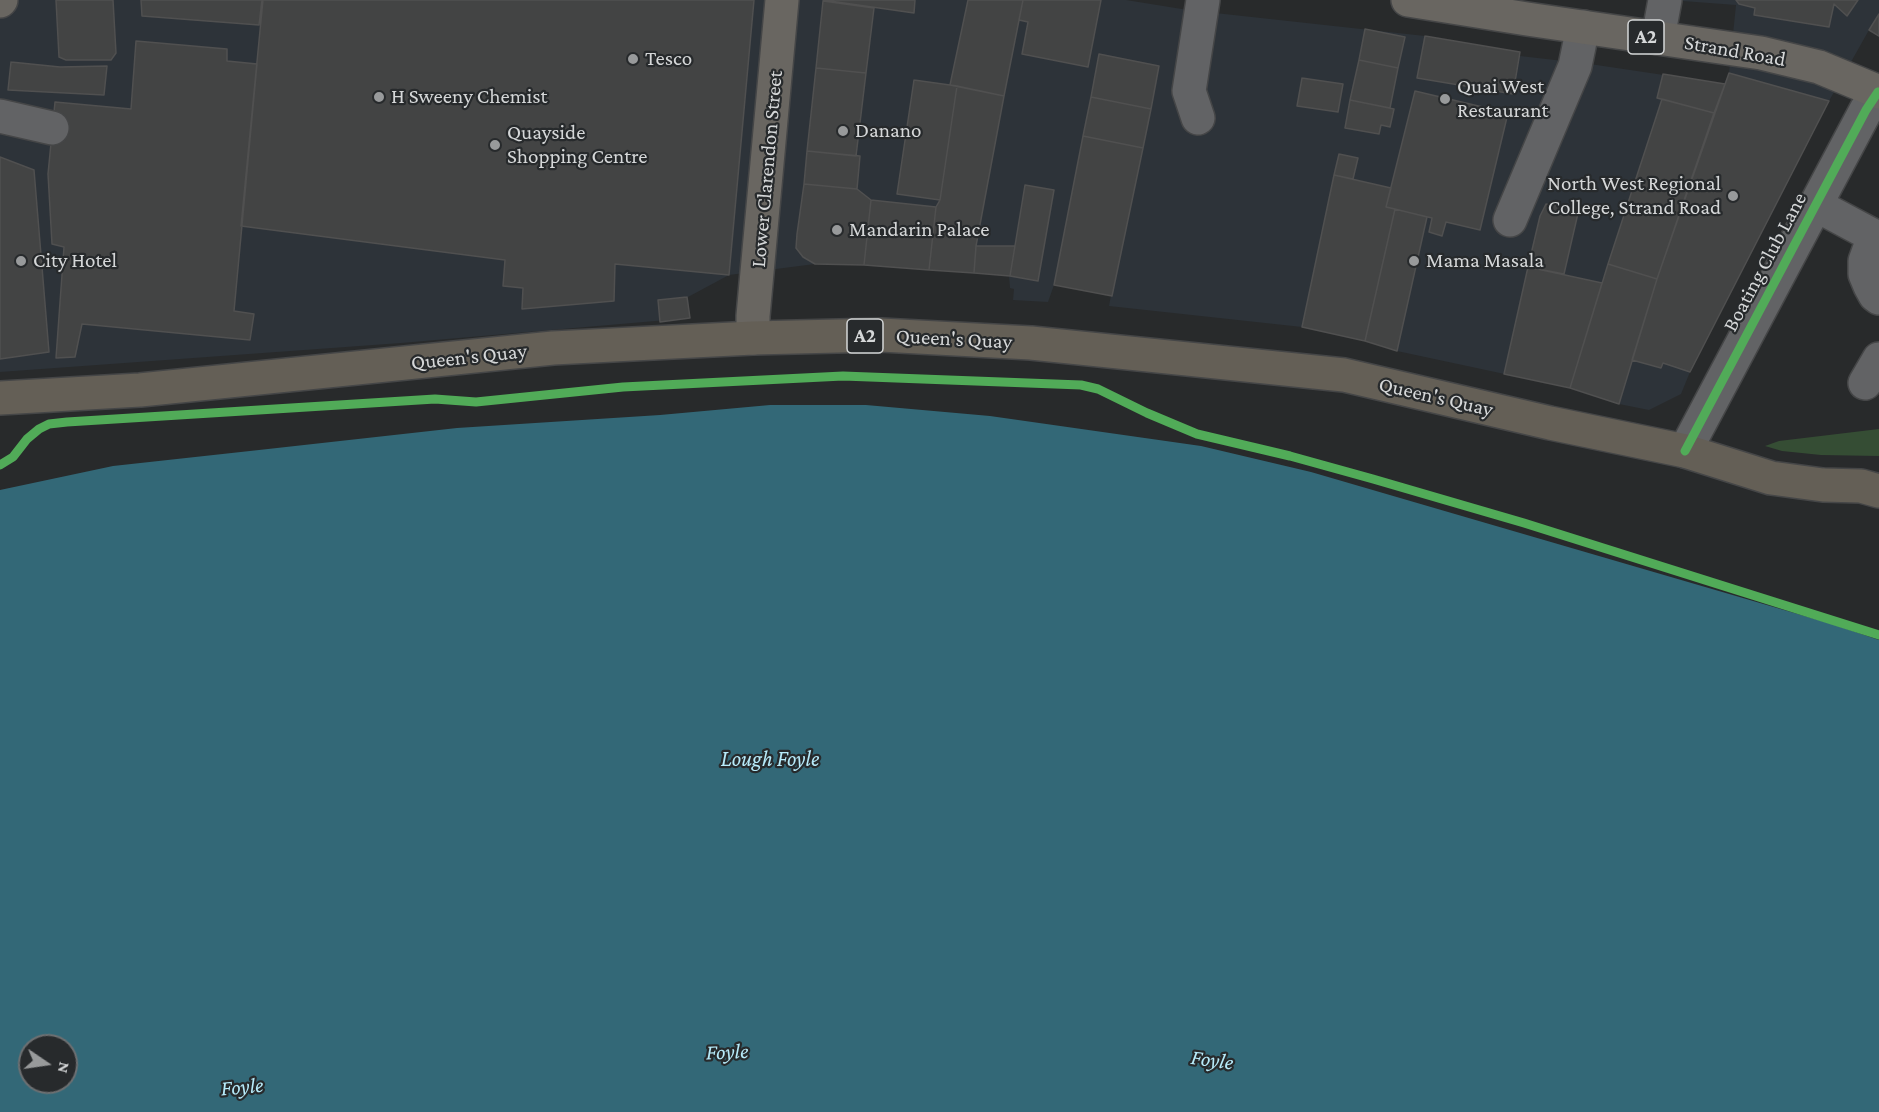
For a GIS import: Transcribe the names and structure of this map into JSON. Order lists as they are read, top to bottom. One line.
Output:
{"streets":{"highway":["A2","Queen's Quay"],"main road":["Strand Road","Lower Clarendon Street"],"street":["Boating Club Lane"]},"crossings":[["Strand Road","Boating Club Lane"],["Lower Clarendon Street","Queen's Quay"],["Boating Club Lane","Queen's Quay"]],"water":["Lough Foyle","Foyle"],"places":["Tesco","H Sweeny Chemist","Quai West Restaurant","Danano","Quayside Shopping Centre","North West Regional College, Strand Road","Mandarin Palace","City Hotel","Mama Masala"],"north":"right"}
